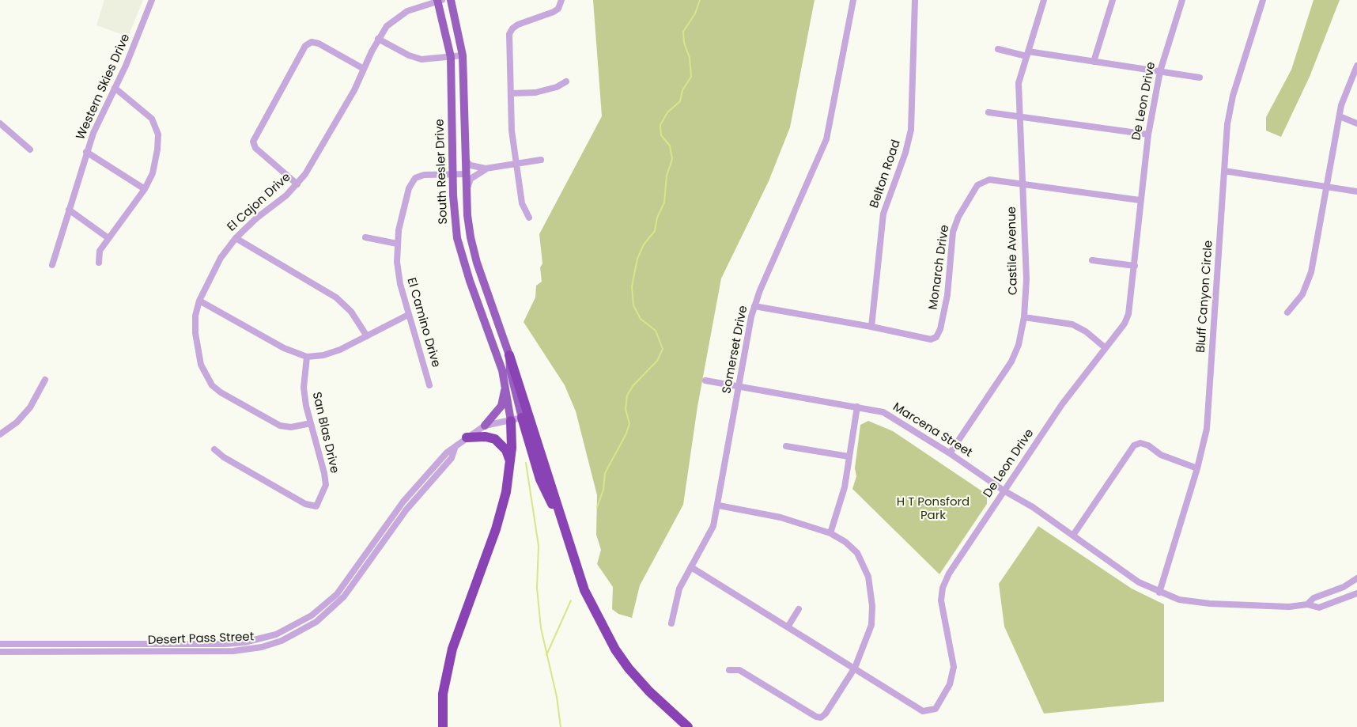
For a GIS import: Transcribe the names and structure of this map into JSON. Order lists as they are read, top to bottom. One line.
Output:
{"streets":{"main road":["South Resler Drive"],"street":["Western Skies Drive","De Leon Drive","Belton Road","El Cajon Drive","Castile Avenue","Monarch Drive","Bluff Canyon Circle","El Camino Drive","Somerset Drive","Marcena Street","San Blas Drive","Desert Pass Street"]},"crossings":[["De Leon Drive","Monarch Drive"],["De Leon Drive","Somerset Drive"],["De Leon Drive","Marcena Street"],["South Resler Drive","El Cajon Drive"],["South Resler Drive","El Camino Drive"],["South Resler Drive","Desert Pass Street"],["Belton Road","Monarch Drive"],["El Cajon Drive","San Blas Drive"],["Castile Avenue","Monarch Drive"],["Castile Avenue","Marcena Street"],["Monarch Drive","Somerset Drive"],["Bluff Canyon Circle","Marcena Street"],["Somerset Drive","Marcena Street"]],"parks":["H T Ponsford Park"]}
